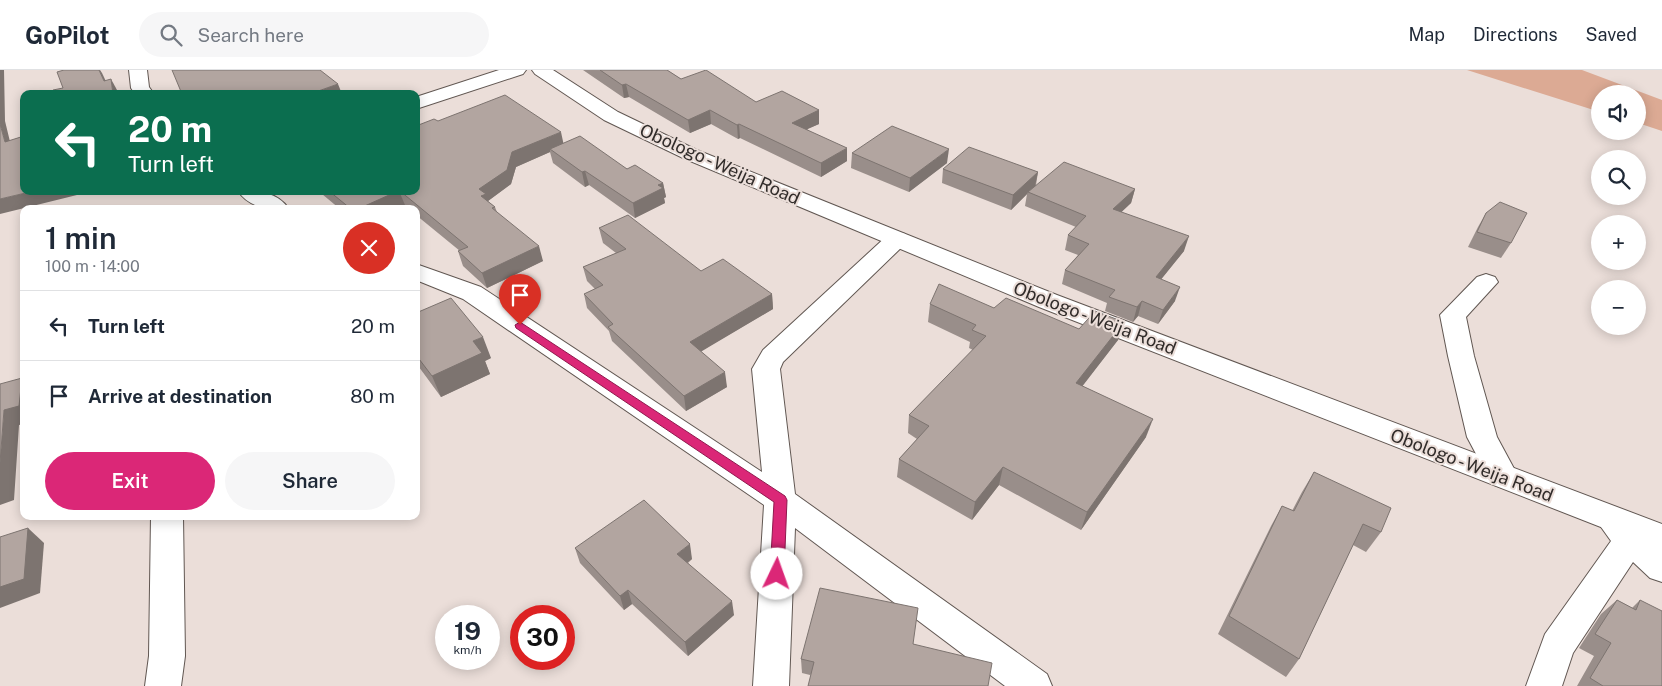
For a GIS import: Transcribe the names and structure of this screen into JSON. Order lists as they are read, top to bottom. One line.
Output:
{"streets":{"street":["Obologo - Weija Road"]},"page":{"header":"GoPilot","search":"Search here","nav":["Map","Directions","Saved"],"map_buttons":["+","−"],"turn":["20 m","Turn left"],"heading":["1 min","100 m · 14:00"],"list":[{"name":"Turn left","value":"20 m"},{"name":"Arrive at destination","value":"80 m"}],"buttons":["Exit","Share"],"speed":"19 km/h","limit":"30"}}
